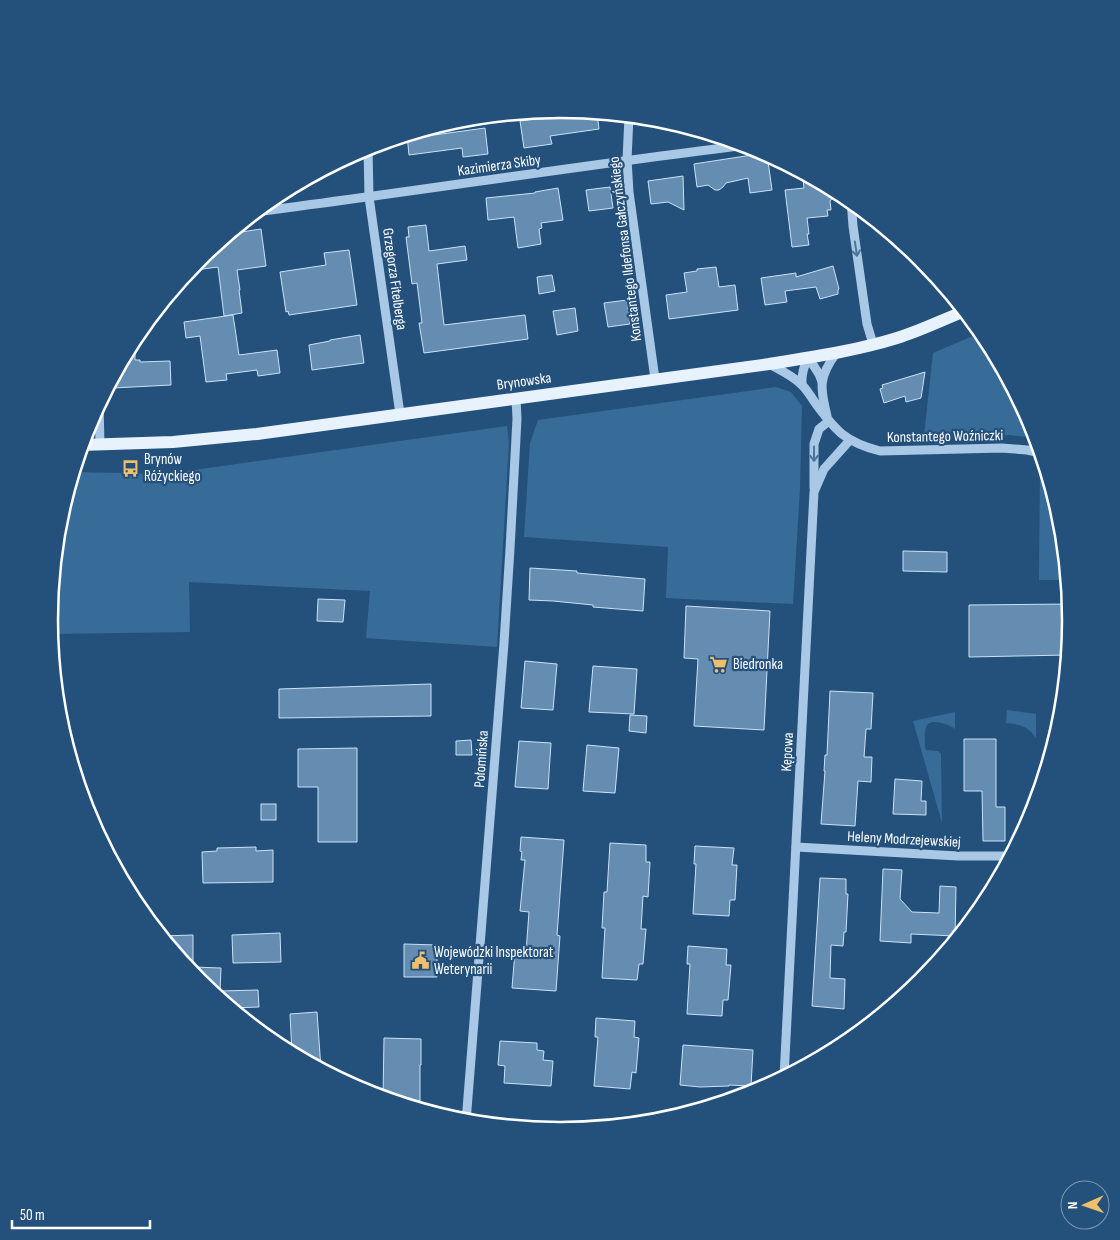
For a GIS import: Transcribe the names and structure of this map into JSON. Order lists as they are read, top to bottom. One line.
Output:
{"streets":{"main road":["Brynowska"],"street":["Kazimierza Skiby","Konstantego Ildefonsa Gałczyńskiego","Grzegorza Fitelberga","Konstantego Woźniczki","Kępowa","Połomińska","Heleny Modrzejewskiej"]},"crossings":[["Kazimierza Skiby","Konstantego Ildefonsa Gałczyńskiego"],["Kazimierza Skiby","Grzegorza Fitelberga"],["Konstantego Ildefonsa Gałczyńskiego","Brynowska"],["Grzegorza Fitelberga","Brynowska"],["Brynowska","Konstantego Woźniczki"],["Brynowska","Połomińska"],["Konstantego Woźniczki","Kępowa"],["Kępowa","Heleny Modrzejewskiej"]],"places":{"bus stop":["Brynów Różyckiego"],"supermarket":["Biedronka"],"public building":["Wojewódzki Inspektorat Weterynarii"]},"scale_bar":"50 m","north":"left"}
